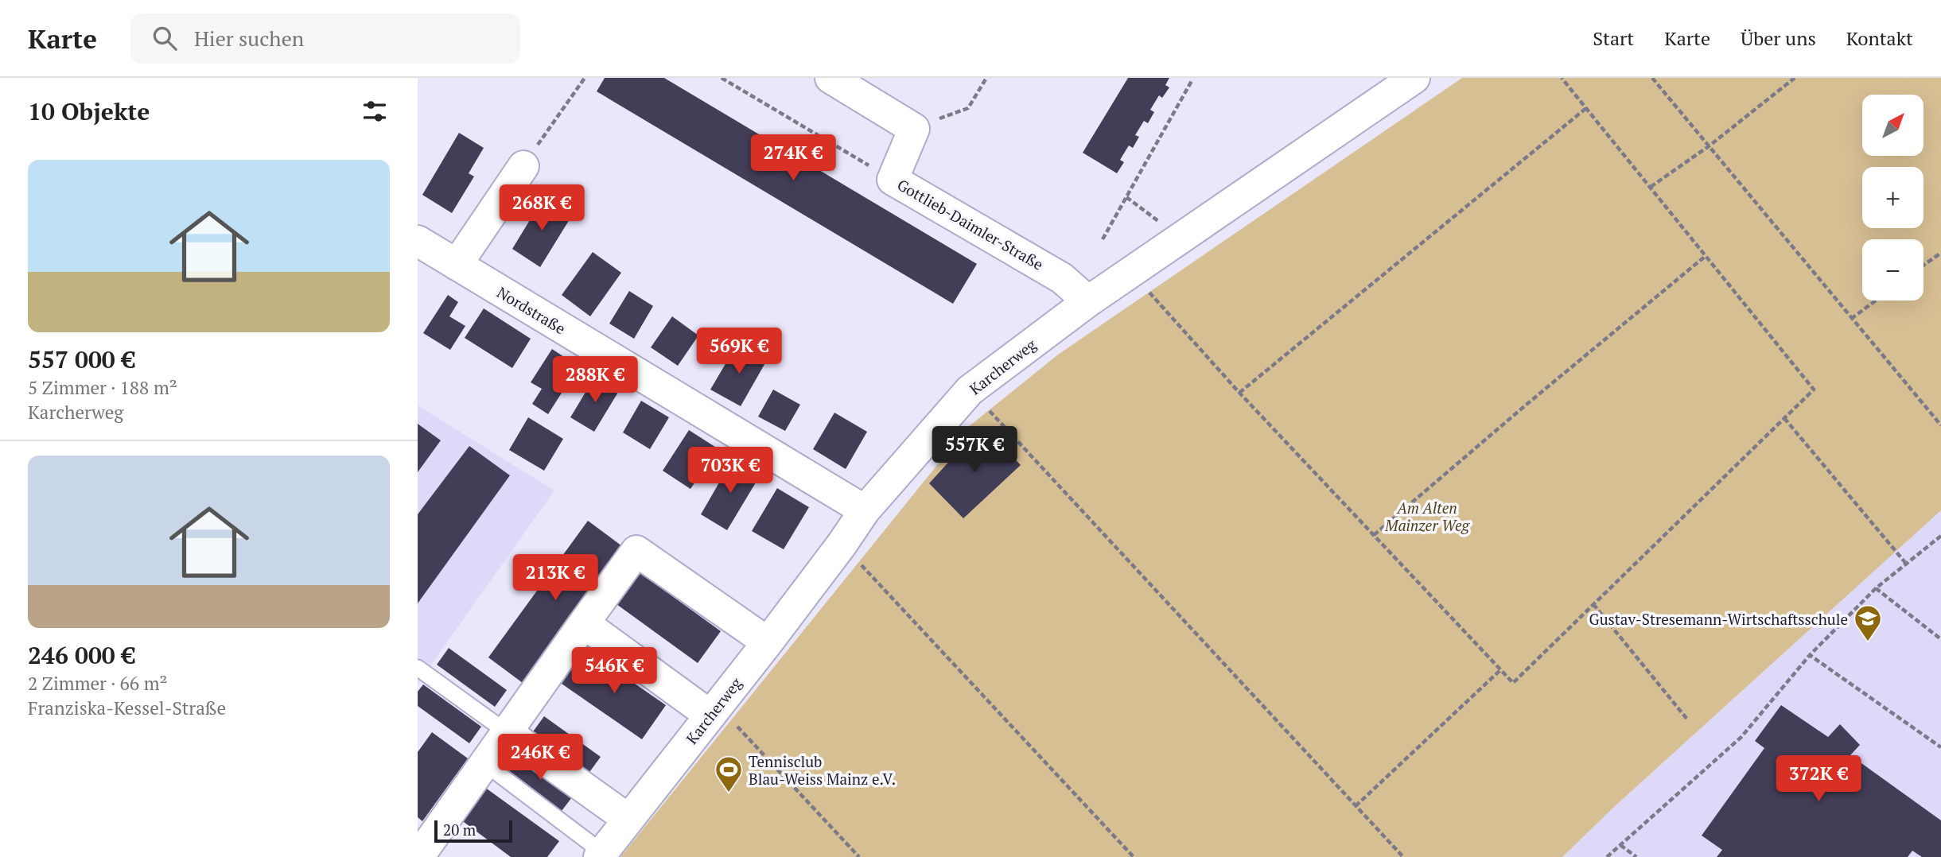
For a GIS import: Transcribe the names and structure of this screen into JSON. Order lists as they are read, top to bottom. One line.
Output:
{"streets":{"street":["Gottlieb-Daimler-Straße","Nordstraße","Karcherweg"]},"crossings":[["Gottlieb-Daimler-Straße","Karcherweg"],["Nordstraße","Karcherweg"]],"parks":["Am Alten Mainzer Weg"],"places":{"school or university":["Gustav-Stresemann-Wirtschaftsschule"],"sports":["Tennisclub Blau-Weiss Mainz e.V."]},"scale_bar":"20 m","north":"top right","page":{"header":"Karte","search":"Hier suchen","nav":["Start","Karte","Über uns","Kontakt"],"heading":"10 Objekte","map_buttons":["+","−"],"price":["274K €","268K €","569K €","288K €","557K €","703K €","213K €","546K €","246K €","372K €"],"list":[{"name":"557 000 €","note":"5 Zimmer · 188 m² · Karcherweg"},{"name":"246 000 €","note":"2 Zimmer · 66 m² · Franziska-Kessel-Straße"}],"scale":"20 m"}}
